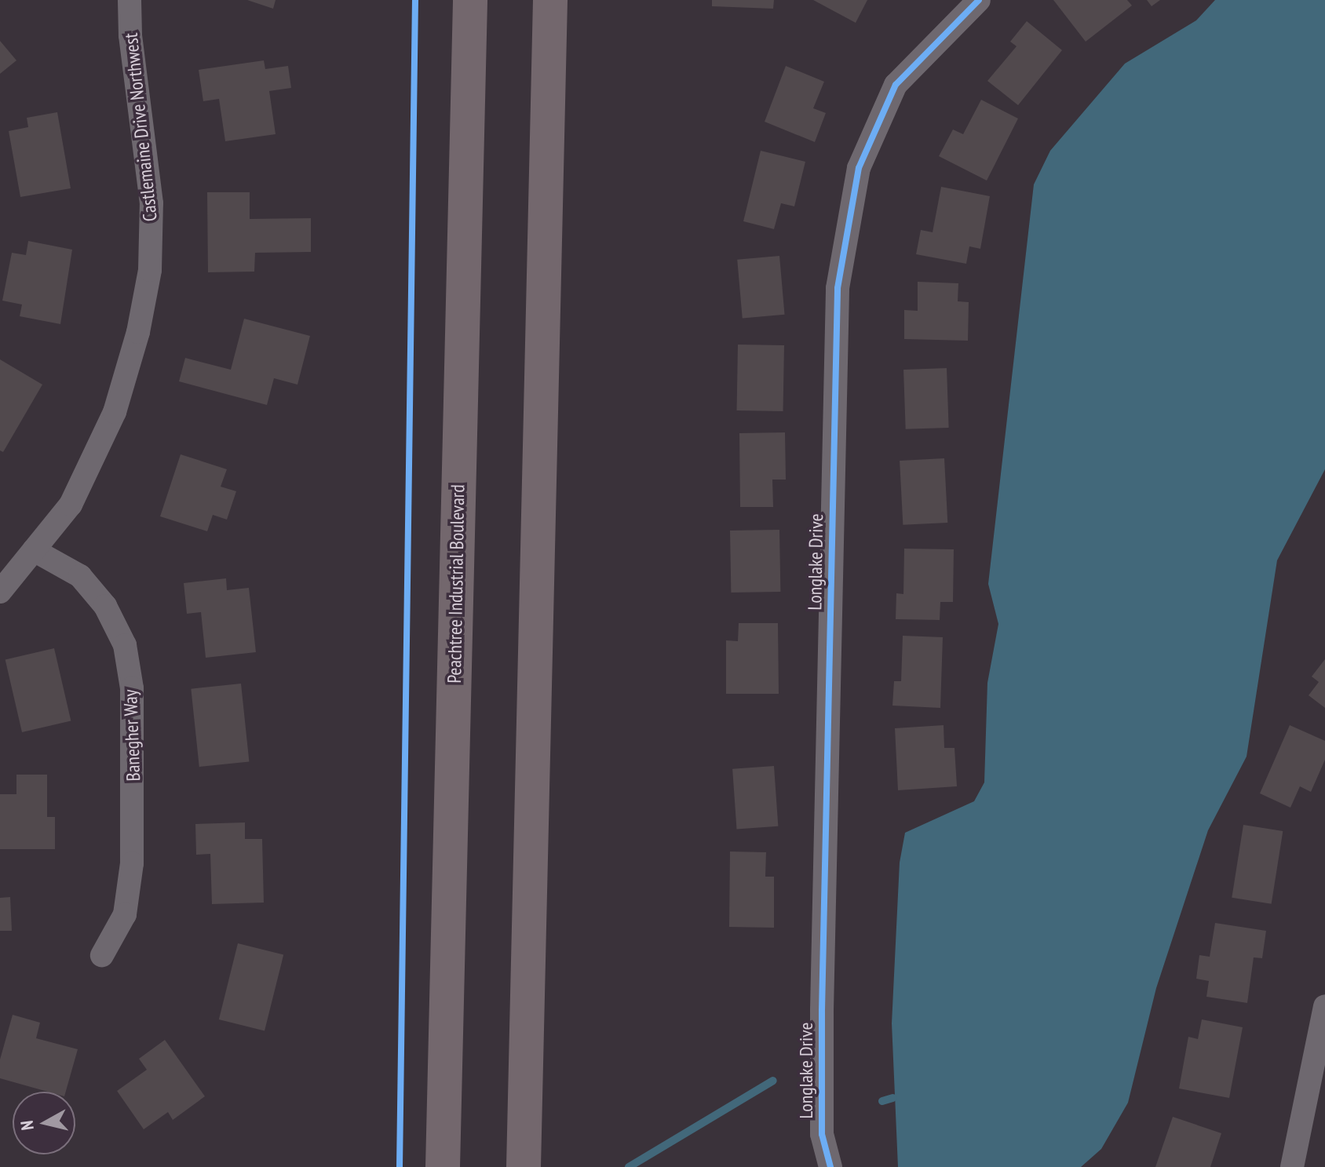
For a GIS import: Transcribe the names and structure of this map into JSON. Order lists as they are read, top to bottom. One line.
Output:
{"streets":{"highway":["Peachtree Industrial Boulevard"],"street":["Castlemaine Drive Northwest","Longlake Drive","Banegher Way"]},"crossings":[["Castlemaine Drive Northwest","Banegher Way"]],"north":"left"}
